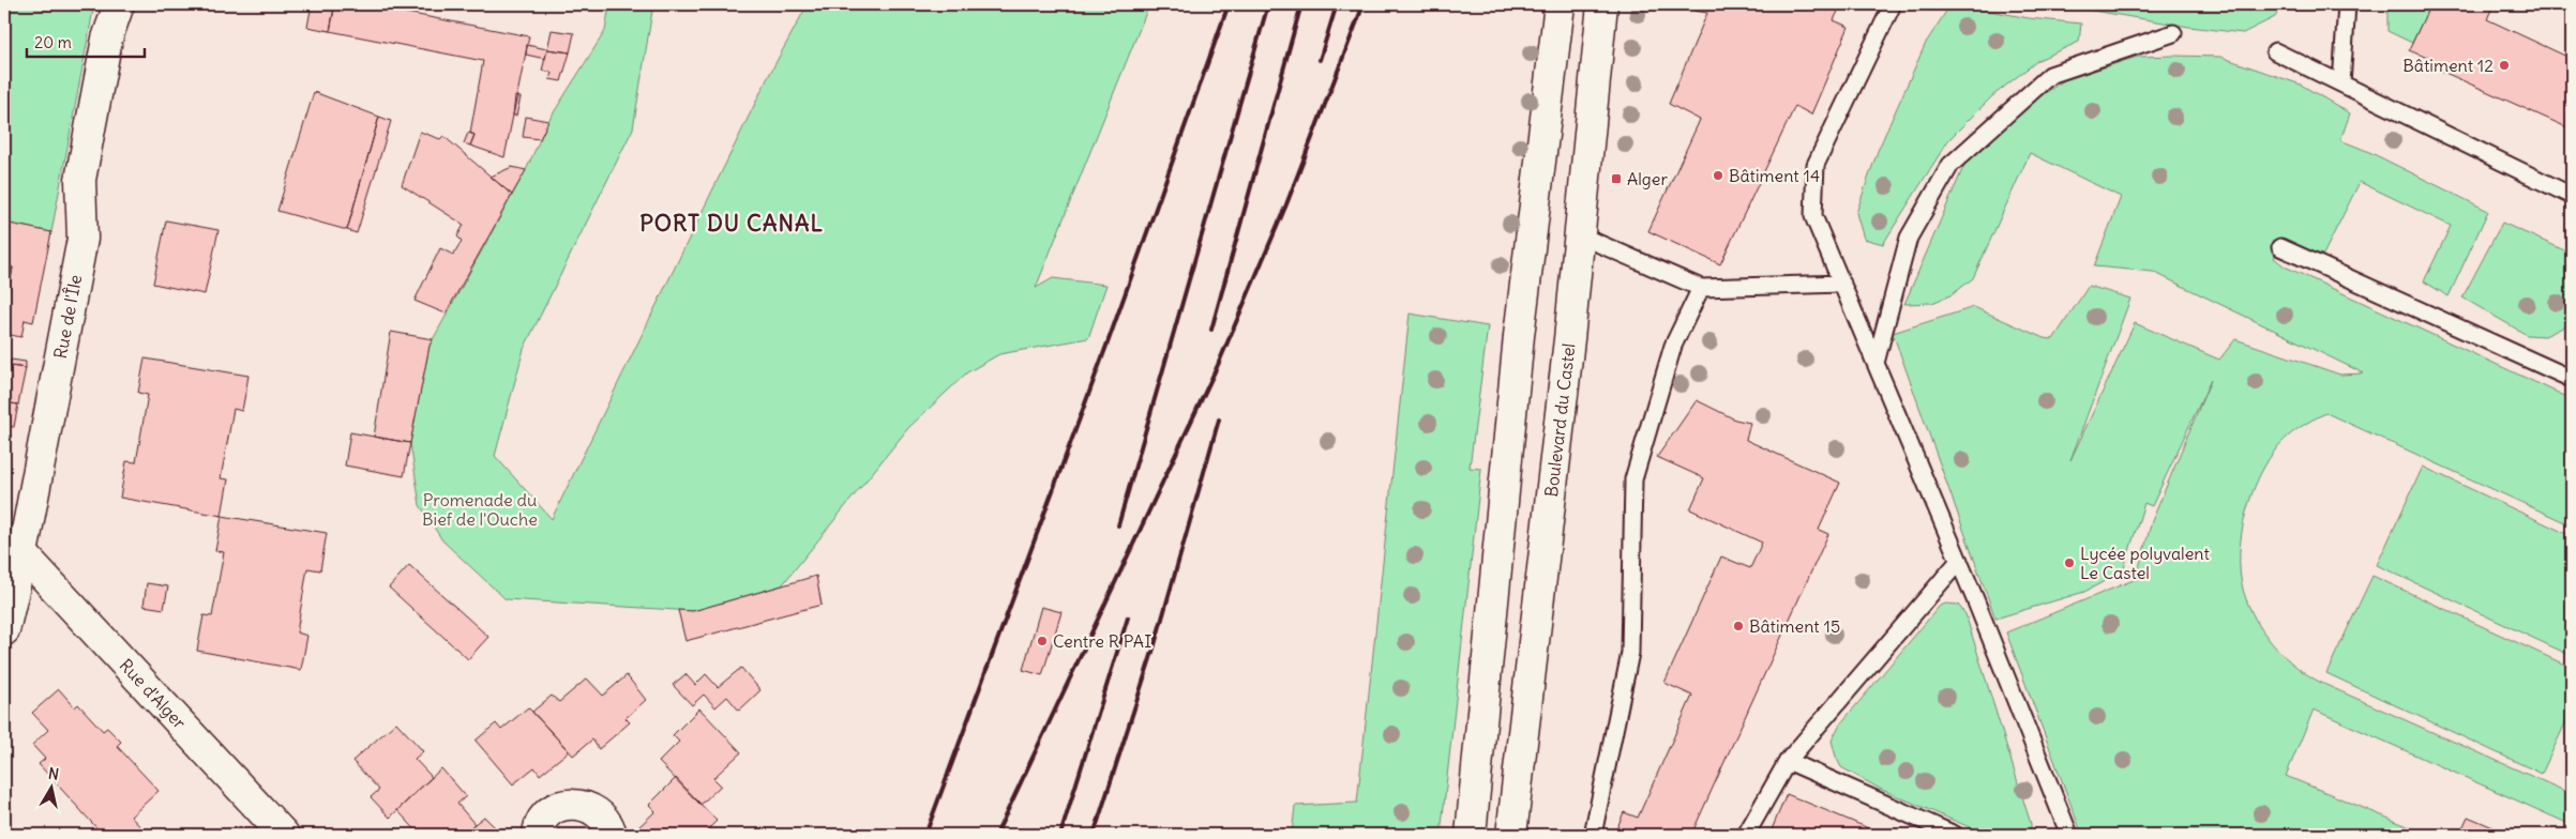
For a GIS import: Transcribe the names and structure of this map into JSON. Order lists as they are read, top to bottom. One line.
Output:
{"streets":{"main road":["Rue de l'Île","Boulevard du Castel","Rue d'Alger"]},"crossings":[["Rue de l'Île","Rue d'Alger"]],"districts":["PORT DU CANAL"],"parks":["Promenade du Bief de l'Ouche"],"places":{"other":["Bâtiment 12","Bâtiment 14","Lycée polyvalent Le Castel","Bâtiment 15","Centre R PAI"],"transit":["Alger"]},"scale_bar":"20 m","north":"top"}
